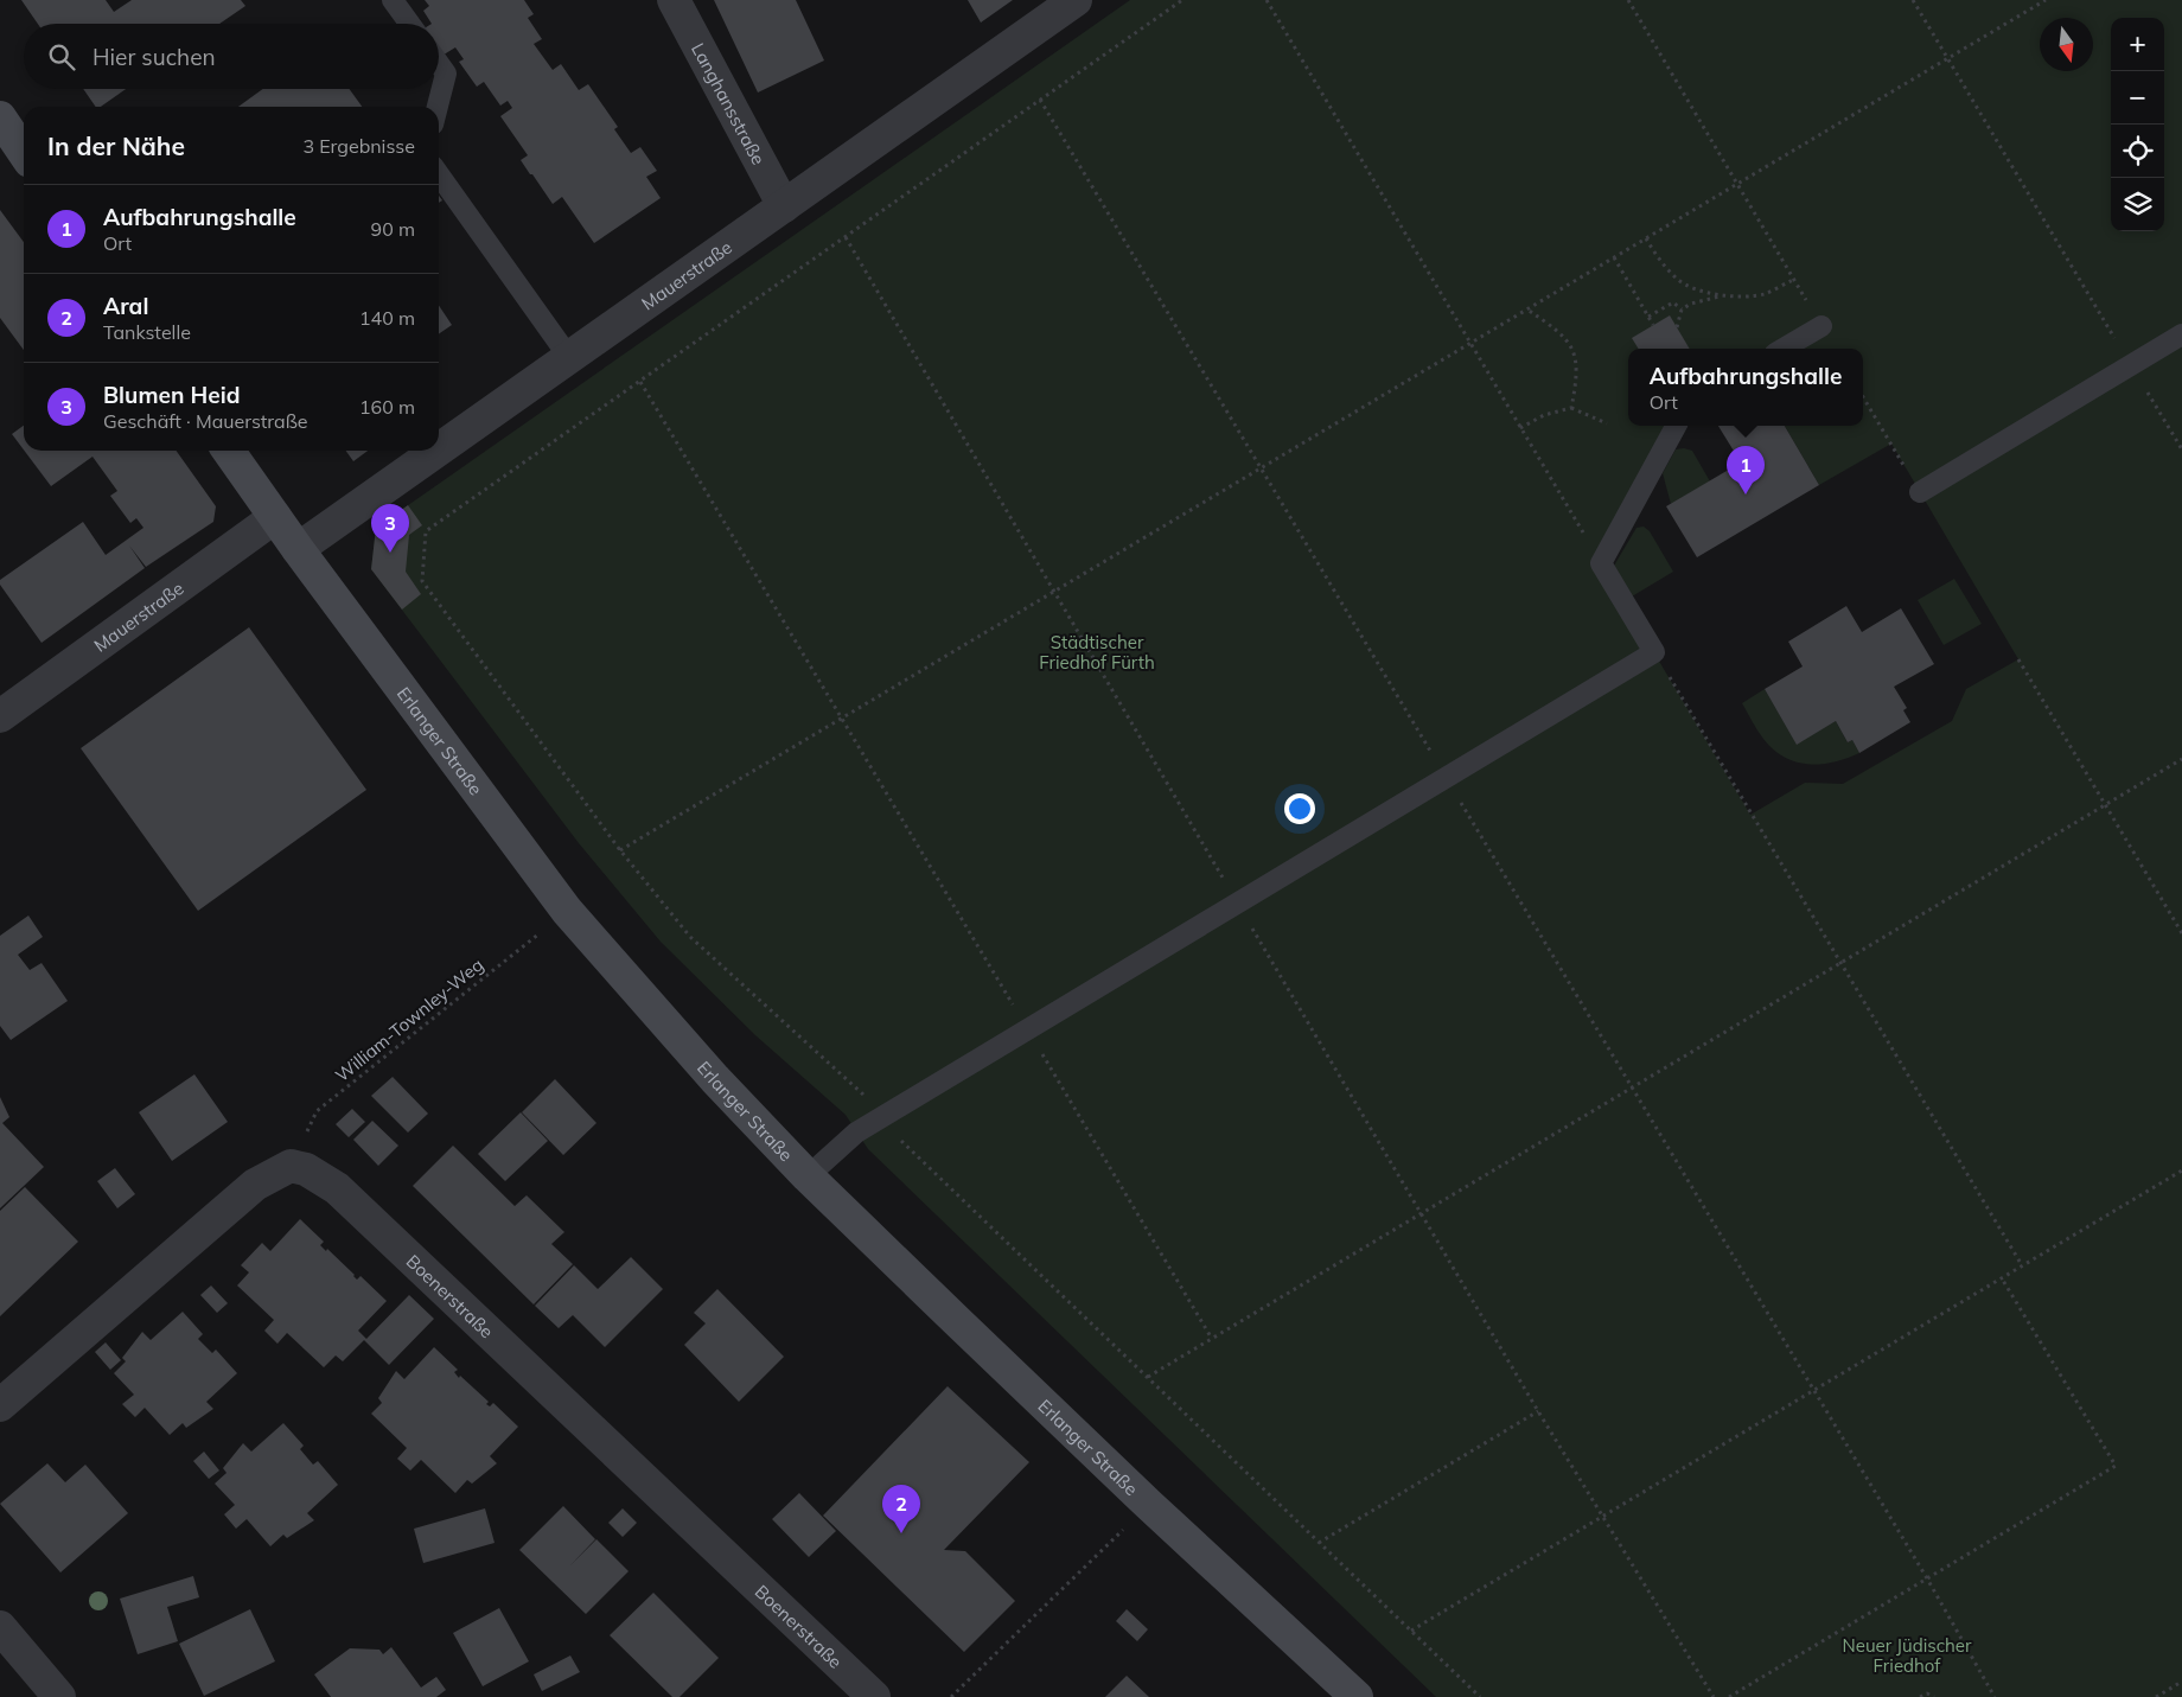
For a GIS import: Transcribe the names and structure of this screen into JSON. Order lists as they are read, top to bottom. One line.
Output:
{"streets":{"main road":["Erlanger Straße"],"street":["Langhansstraße","Mauerstraße","Boenerstraße"],"path":["William-Townley-Weg"]},"crossings":[["Langhansstraße","Mauerstraße"],["Mauerstraße","Erlanger Straße"],["Erlanger Straße","William-Townley-Weg"],["William-Townley-Weg","Boenerstraße"]],"parks":["Städtischer Friedhof Fürth","Neuer Jüdischer Friedhof"],"north":"bottom","page":{"map_buttons":["+","−"],"search":"Hier suchen","heading":["In der Nähe","3 Ergebnisse"],"list":[{"mark":"1","name":"Aufbahrungshalle","note":"Ort","value":"90 m"},{"mark":"2","name":"Aral","note":"Tankstelle","value":"140 m"},{"mark":"3","name":"Blumen Heid","note":"Geschäft · Mauerstraße","value":"160 m"}],"popup":["Aufbahrungshalle","Ort"],"pins":["1","3","2"]}}
